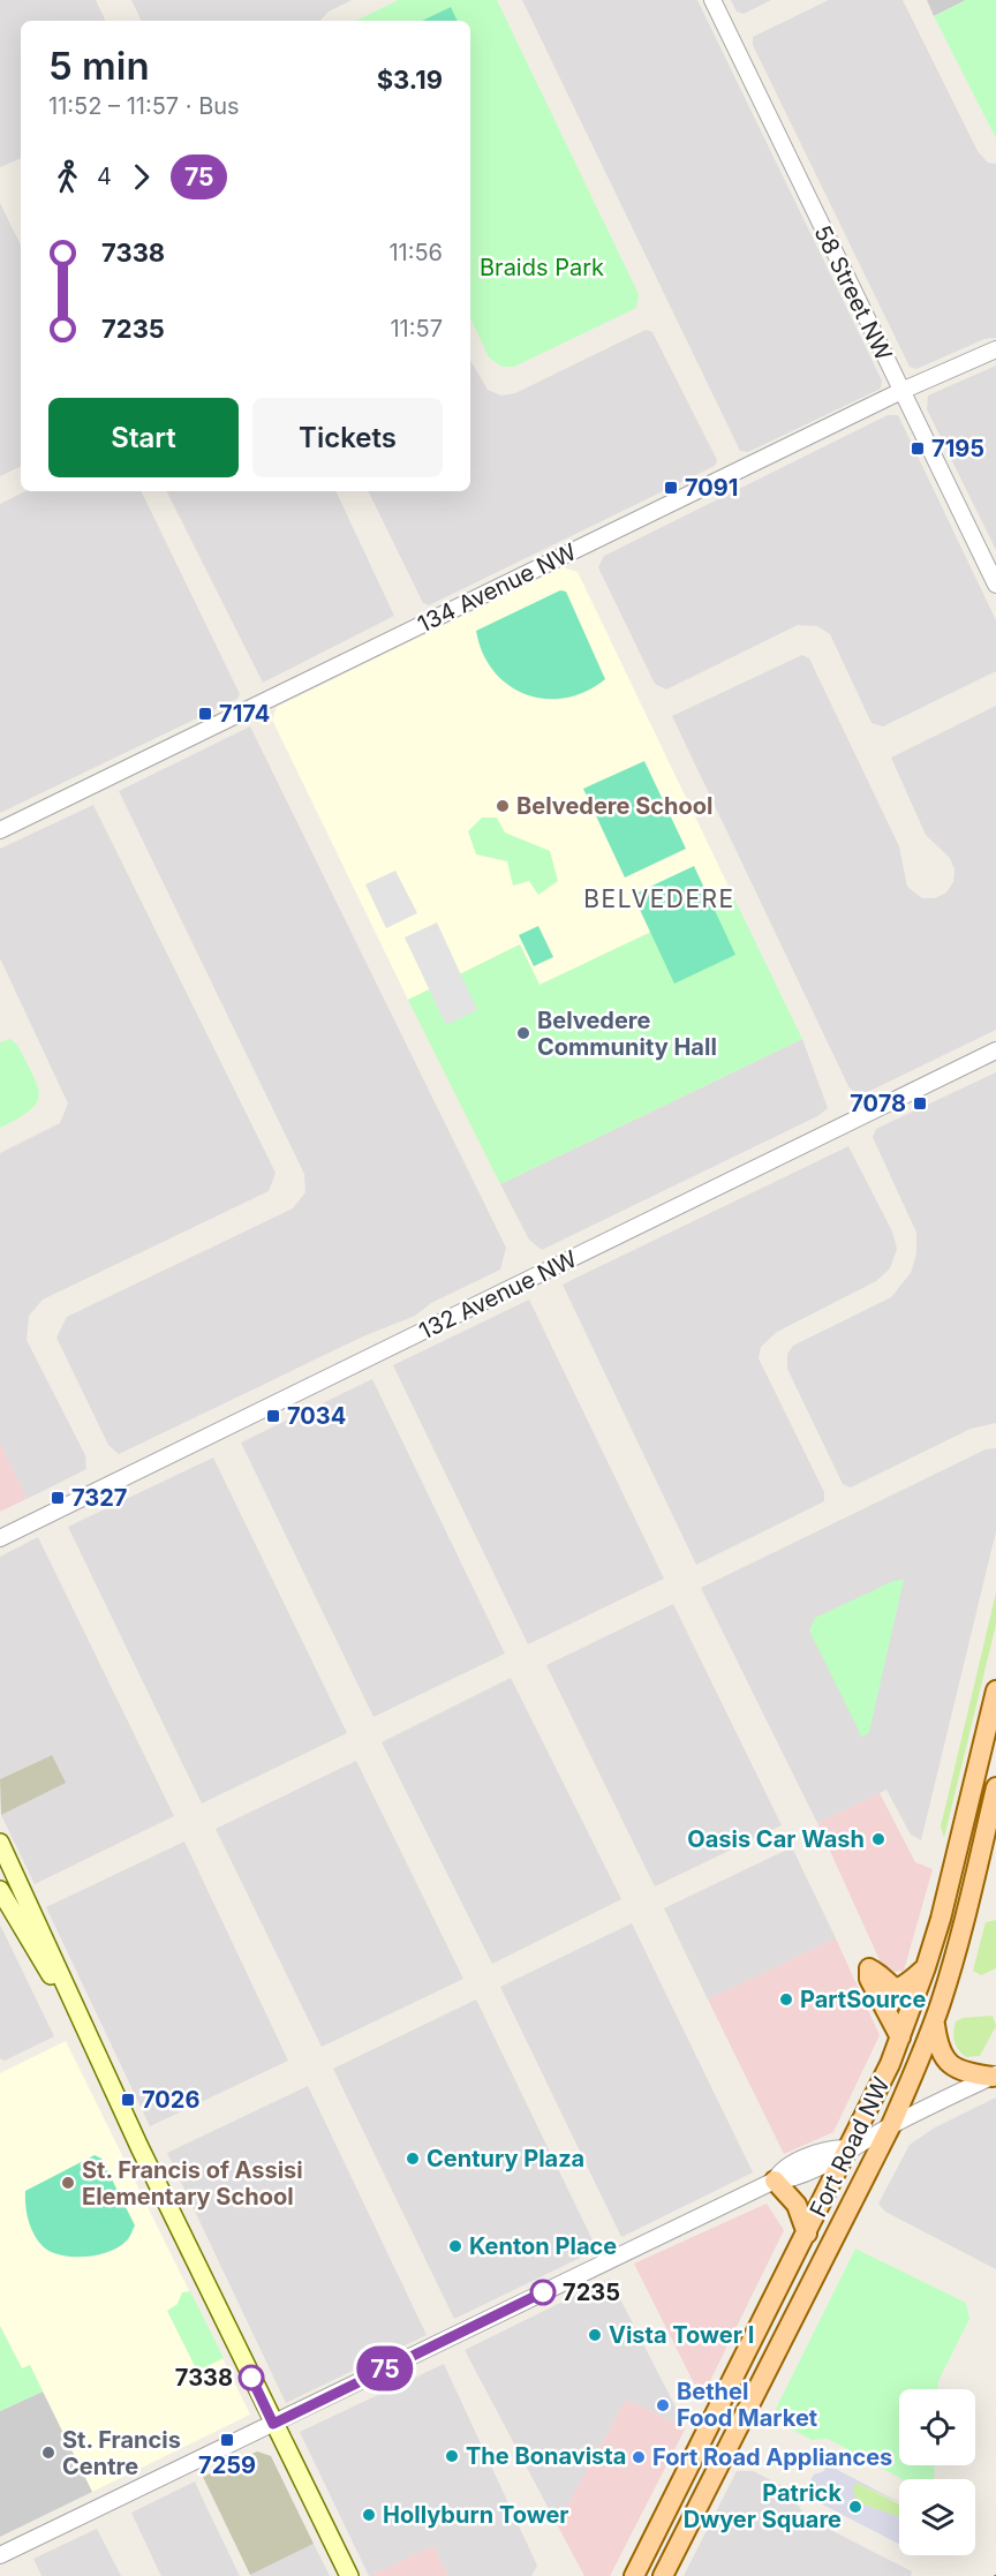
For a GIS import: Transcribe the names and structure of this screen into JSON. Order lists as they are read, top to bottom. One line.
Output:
{"streets":{"main road":["Fort Road NW"],"street":["58 Street NW","134 Avenue NW","132 Avenue NW"]},"crossings":[["58 Street NW","134 Avenue NW"]],"districts":["BELVEDERE"],"parks":["Braids Park"],"places":{"transit":["7195","7091","7174","7078","7034","7327","7026","7259"],"other":["Belvedere School","Belvedere Community Hall","Oasis Car Wash","PartSource","Century Plaza","St. Francis of Assisi Elementary School","Kenton Place","7235","Vista Tower I","7338","Bethel Food Market","St. Francis Centre","The Bonavista","Fort Road Appliances","Patrick Dwyer Square","Hollyburn Tower"]},"lines":["bus line 75"],"page":{"on_map":"75","heading":["5 min","11:52 – 11:57 · Bus","$3.19"],"legs":["4","75"],"list":[{"name":"7338","value":"11:56"},{"name":"7235","value":"11:57"}],"buttons":["Start","Tickets"]}}
